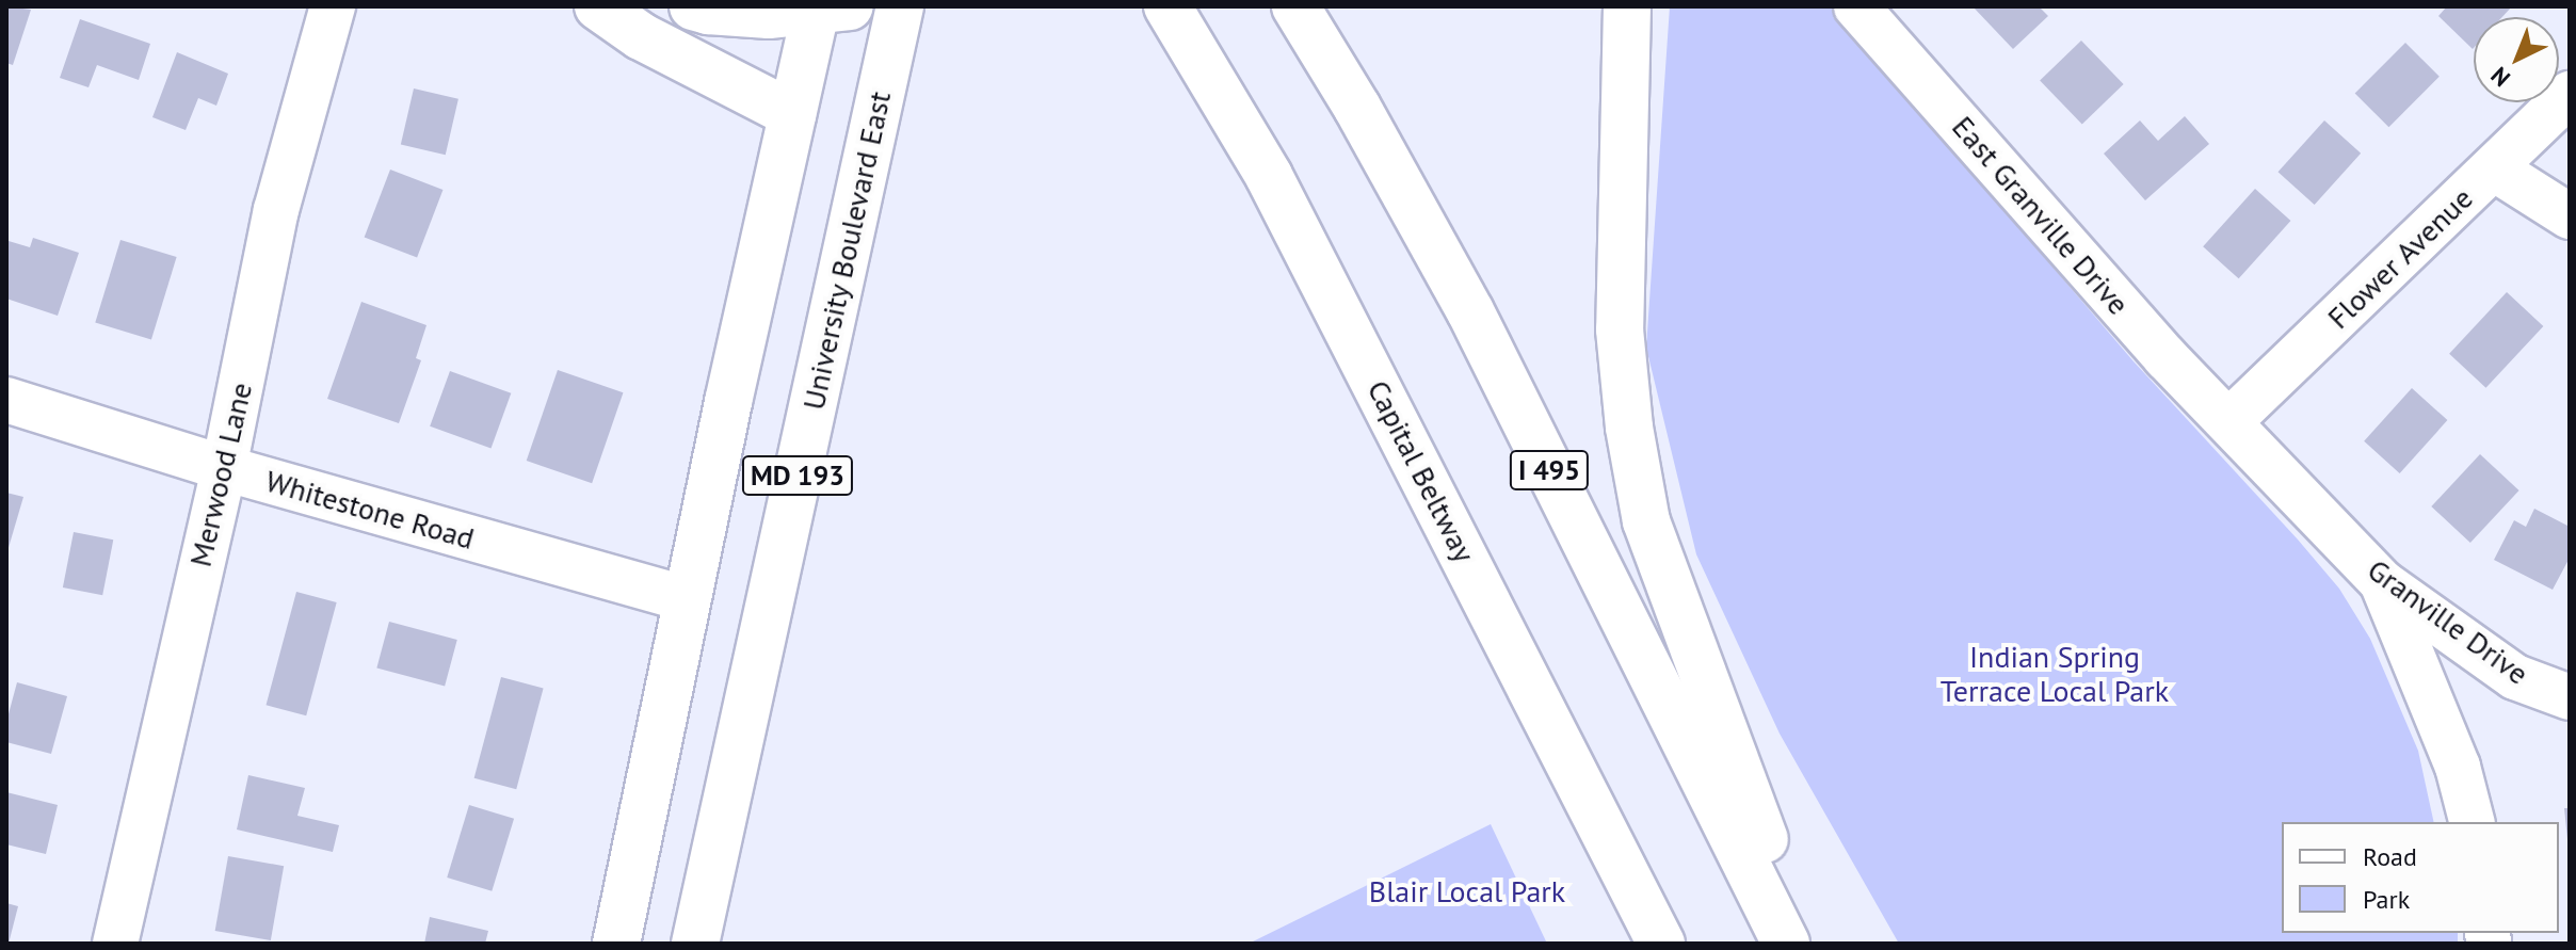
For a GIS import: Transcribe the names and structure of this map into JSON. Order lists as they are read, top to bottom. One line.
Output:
{"streets":{"main road":["University Boulevard East","I 495","Capital Beltway","MD 193"],"street":["East Granville Drive","Flower Avenue","Merwood Lane","Whitestone Road","Granville Drive"]},"crossings":[["East Granville Drive","Flower Avenue"],["East Granville Drive","Granville Drive"],["Flower Avenue","Granville Drive"],["Merwood Lane","Whitestone Road"],["MD 193","Whitestone Road"]],"parks":["Indian Spring Terrace Local Park","Blair Local Park"],"legend":["Road","Park"],"north":"bottom left"}
